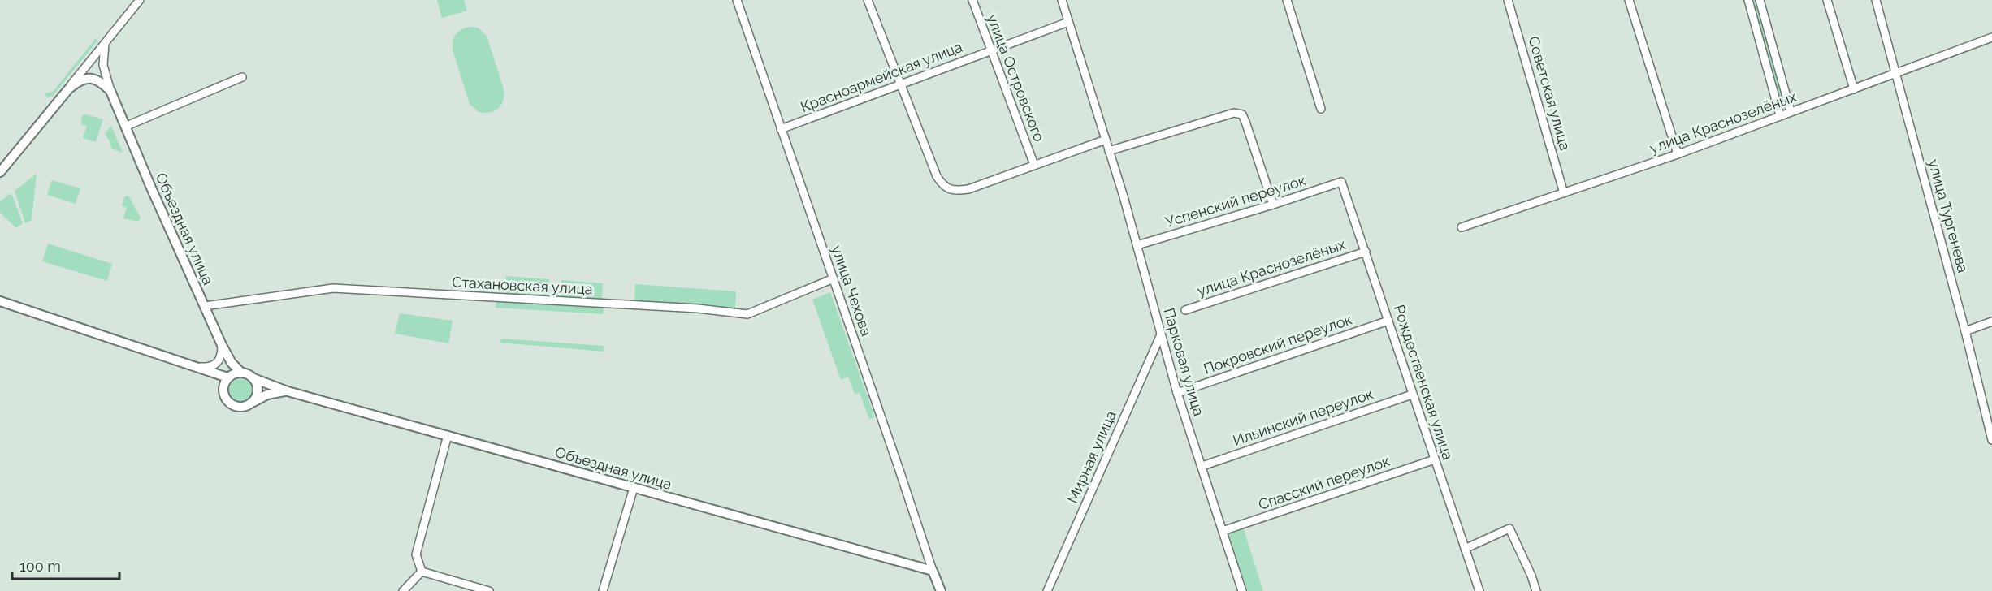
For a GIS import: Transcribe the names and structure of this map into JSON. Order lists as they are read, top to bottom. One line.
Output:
{"streets":{"main road":["Объездная улица","улица Чехова"],"street":["Красноармейская улица","улица Островского","Советская улица","улица Краснозелёных","Успенский переулок","улица Тургенева","Стахановская улица","Покровский переулок","Парковая улица","Рождественская улица","Ильинский переулок","Мирная улица","Спасский переулок"]},"crossings":[["Красноармейская улица","улица Островского"],["Красноармейская улица","улица Чехова"],["Красноармейская улица","Парковая улица"],["Советская улица","улица Краснозелёных"],["улица Краснозелёных","улица Тургенева"],["улица Краснозелёных","Рождественская улица"],["Успенский переулок","Парковая улица"],["Успенский переулок","Рождественская улица"],["Объездная улица","Стахановская улица"],["Объездная улица","улица Чехова"],["Стахановская улица","улица Чехова"],["Покровский переулок","Парковая улица"],["Покровский переулок","Рождественская улица"],["Парковая улица","Ильинский переулок"],["Парковая улица","Мирная улица"],["Парковая улица","Спасский переулок"],["Рождественская улица","Ильинский переулок"],["Рождественская улица","Спасский переулок"]],"scale_bar":"100 m"}
